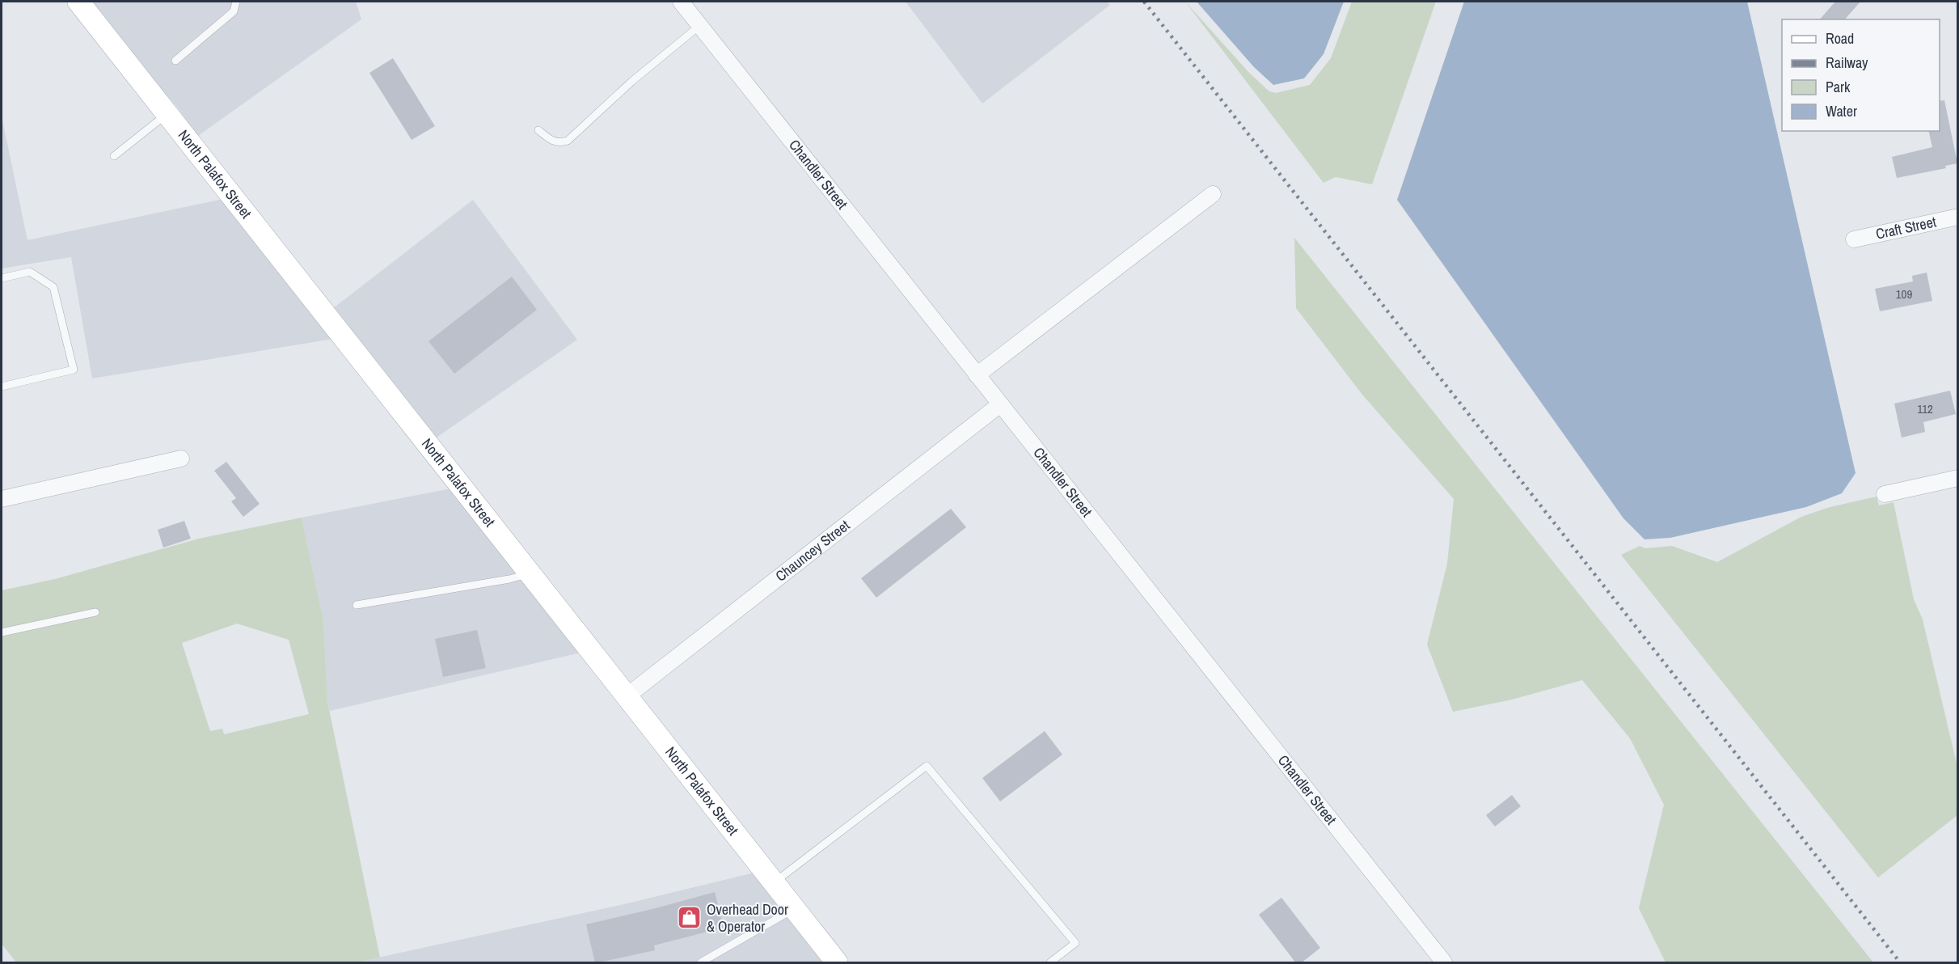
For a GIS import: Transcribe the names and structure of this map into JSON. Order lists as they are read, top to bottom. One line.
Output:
{"streets":{"main road":["North Palafox Street"],"street":["Chandler Street","Craft Street","Chauncey Street"]},"crossings":[["North Palafox Street","Chauncey Street"],["Chandler Street","Chauncey Street"]],"places":{"shop":["Overhead Door & Operator"]},"house_numbers":["109","112"],"legend":["Road","Railway","Park","Water"]}
